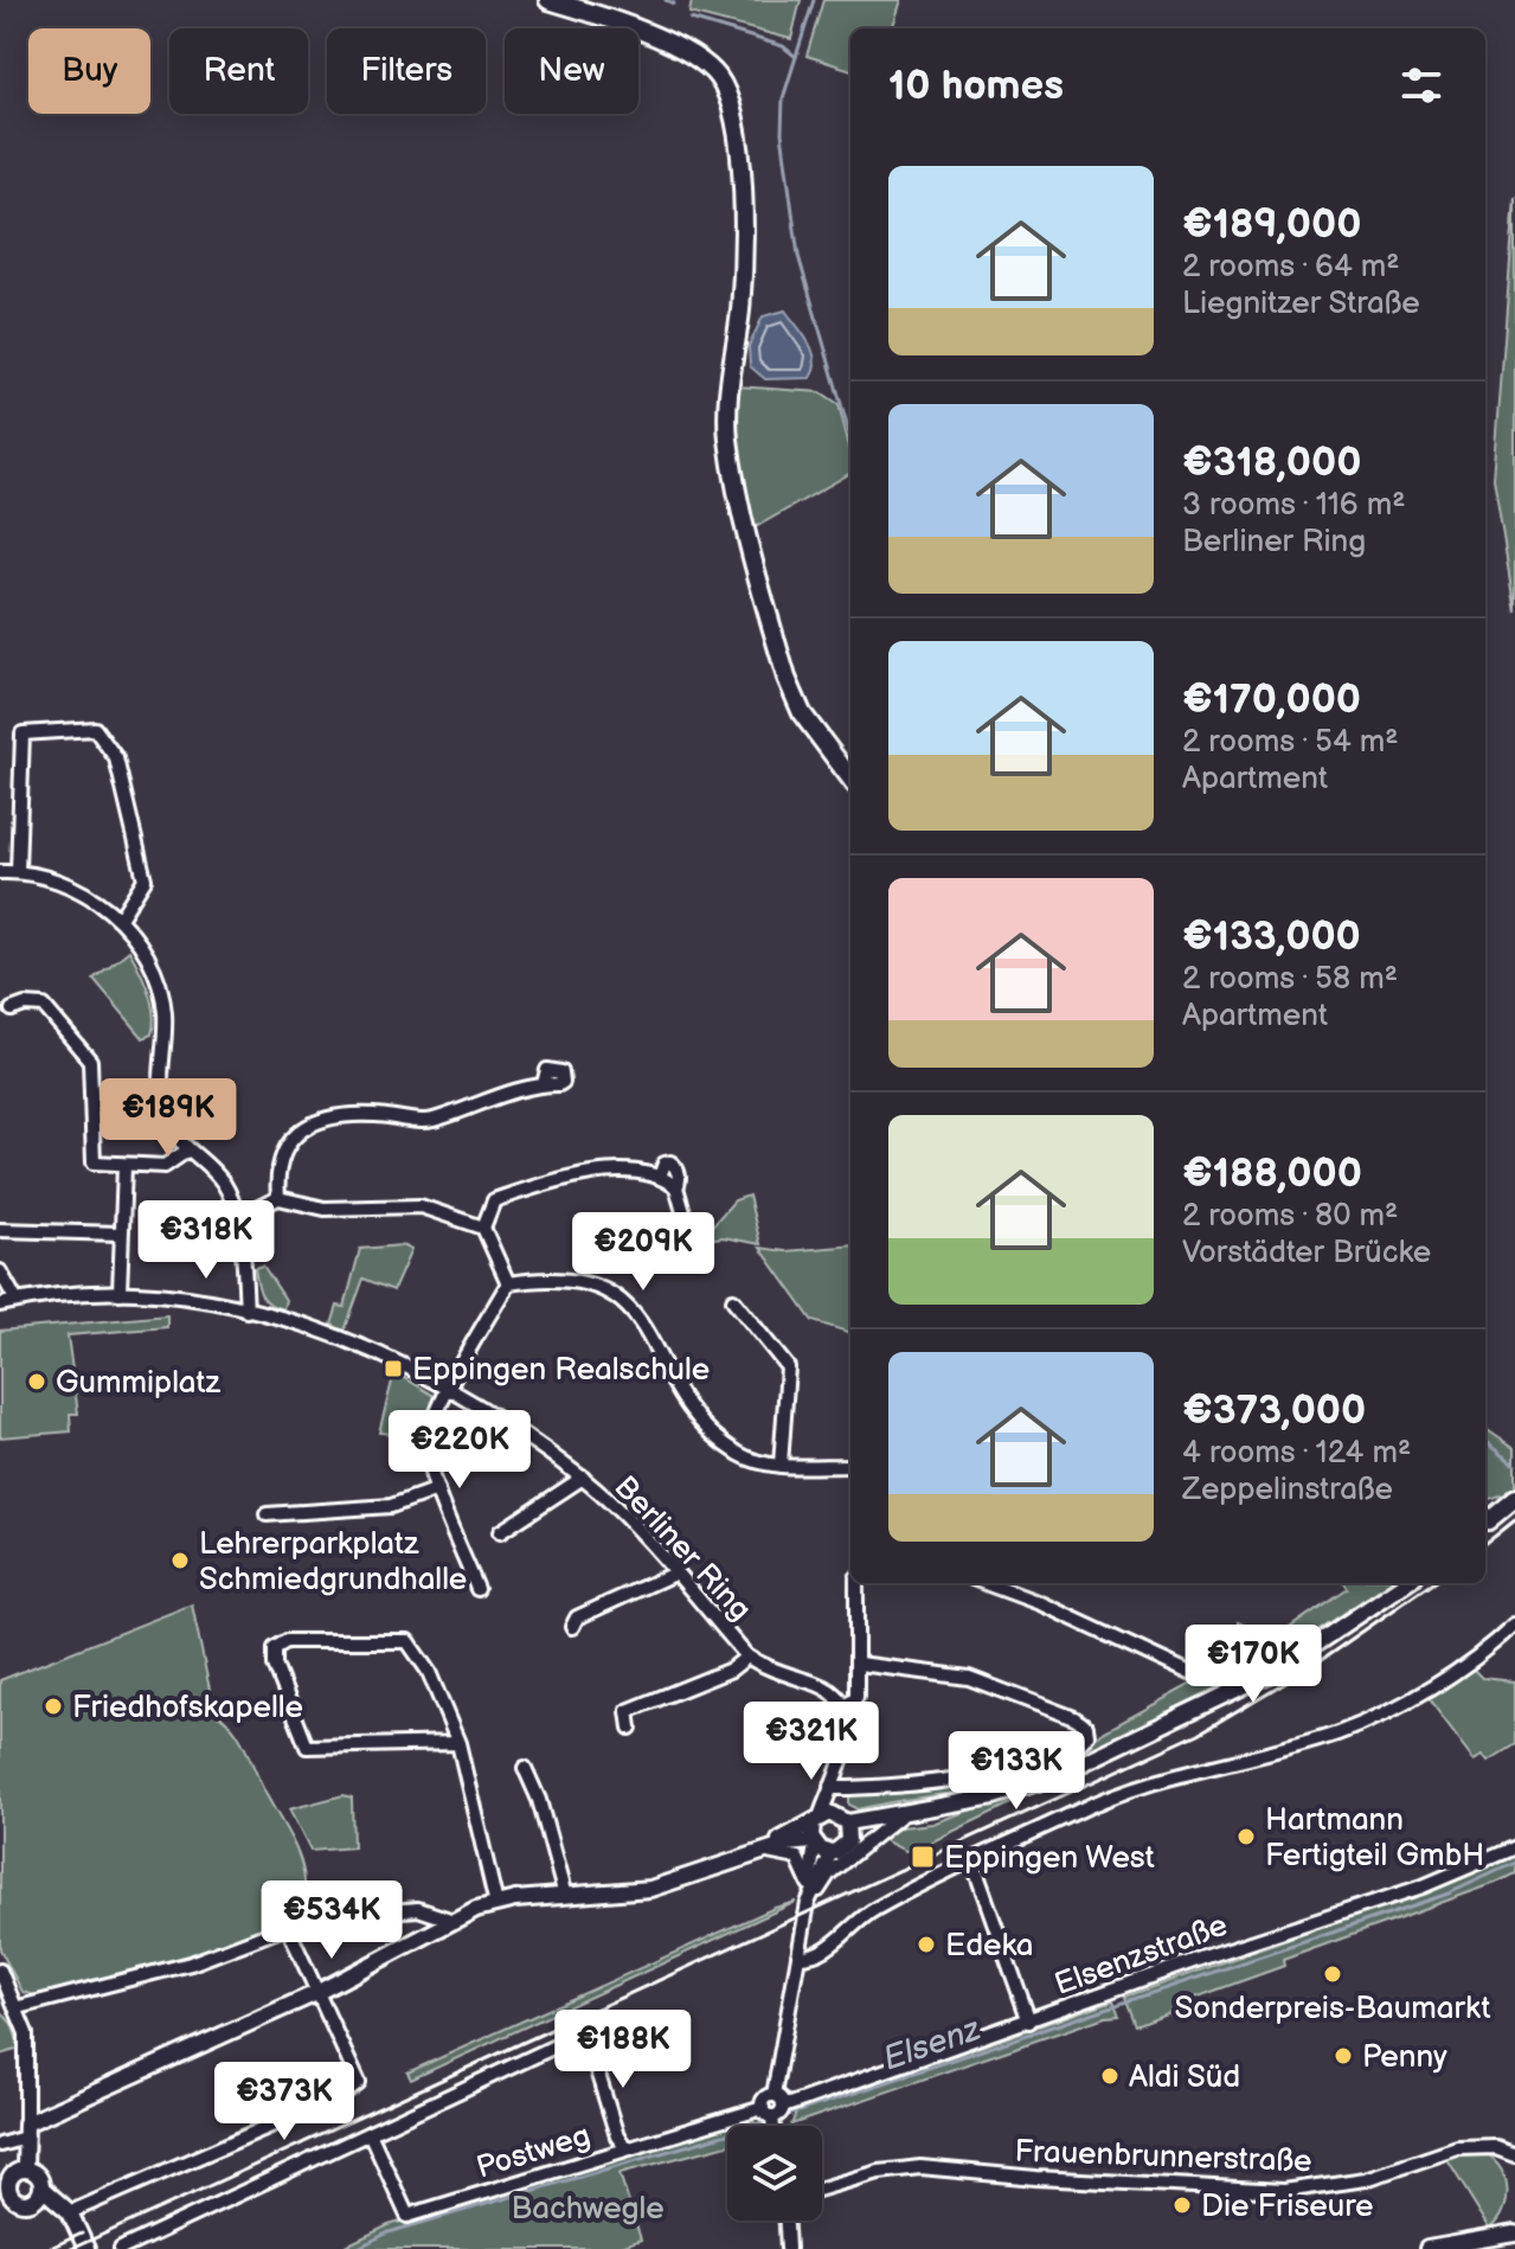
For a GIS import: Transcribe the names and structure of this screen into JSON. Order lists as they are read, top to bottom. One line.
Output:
{"streets":{"street":["Berliner Ring","Elsenzstraße","Postweg","Frauenbrunnerstraße"]},"water":["Elsenz"],"parks":["Bachwegle"],"places":{"transit":["Eppingen Realschule","Eppingen West"],"other":["Gummiplatz","Lehrerparkplatz Schmiedgrundhalle","Friedhofskapelle","Hartmann Fertigteil GmbH","Edeka","Sonderpreis-Baumarkt","Penny","Aldi Süd","Die Friseure"]},"page":{"chip":["Buy","Rent","Filters","New"],"heading":"10 homes","list":[{"name":"€189,000","note":"2 rooms · 64 m² · Liegnitzer Straße"},{"name":"€318,000","note":"3 rooms · 116 m² · Berliner Ring"},{"name":"€170,000","note":"2 rooms · 54 m² · Apartment"},{"name":"€133,000","note":"2 rooms · 58 m² · Apartment"},{"name":"€188,000","note":"2 rooms · 80 m² · Vorstädter Brücke"},{"name":"€373,000","note":"4 rooms · 124 m² · Zeppelinstraße"}],"price":["€189K","€318K","€209K","€220K","€170K","€321K","€133K","€534K","€188K","€373K"]}}
